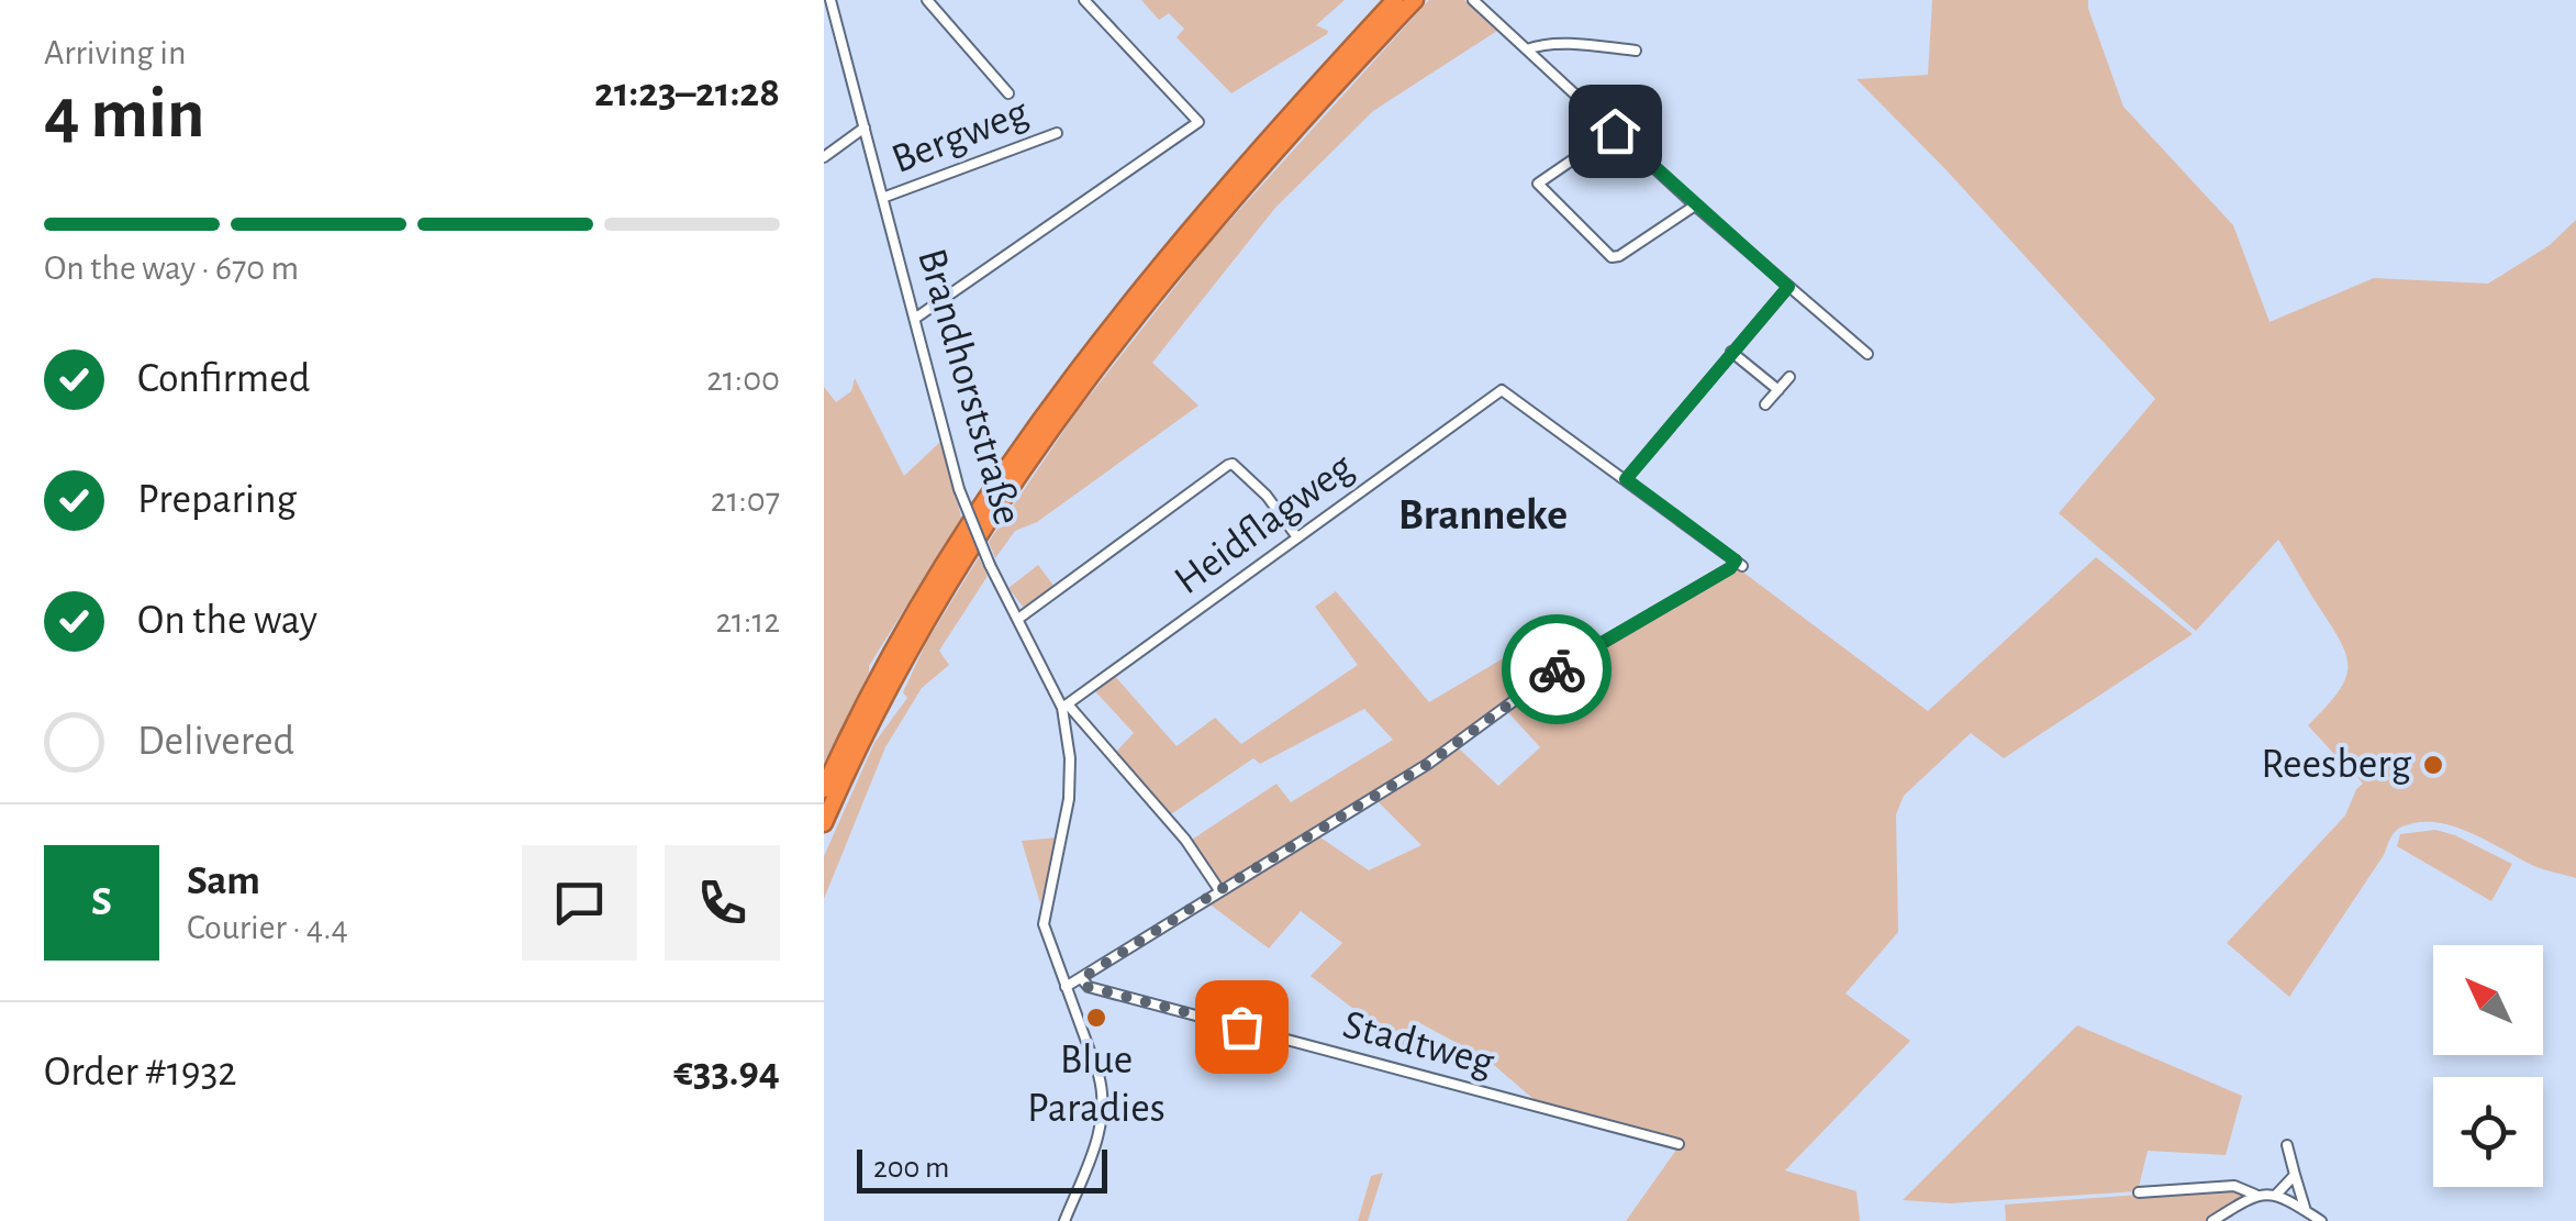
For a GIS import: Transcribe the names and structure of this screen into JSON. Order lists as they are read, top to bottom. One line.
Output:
{"streets":{"street":["Bergweg","Brandhorststraße","Heidflagweg","Stadtweg"]},"crossings":[["Bergweg","Brandhorststraße"],["Brandhorststraße","Heidflagweg"]],"districts":["Branneke"],"places":["Reesberg","Blue Paradies"],"scale_bar":"200 m","north":"top left","page":{"heading":["4 min","Arriving in","21:23–21:28"],"panel":["Sam","Courier · 4.4","Order #1932","€33.94"],"bar":"On the way · 670 m","list":[["Confirmed","21:00"],["Preparing","21:07"],["On the way","21:12"],"Delivered"],"round":"S","scale":"200 m"}}
